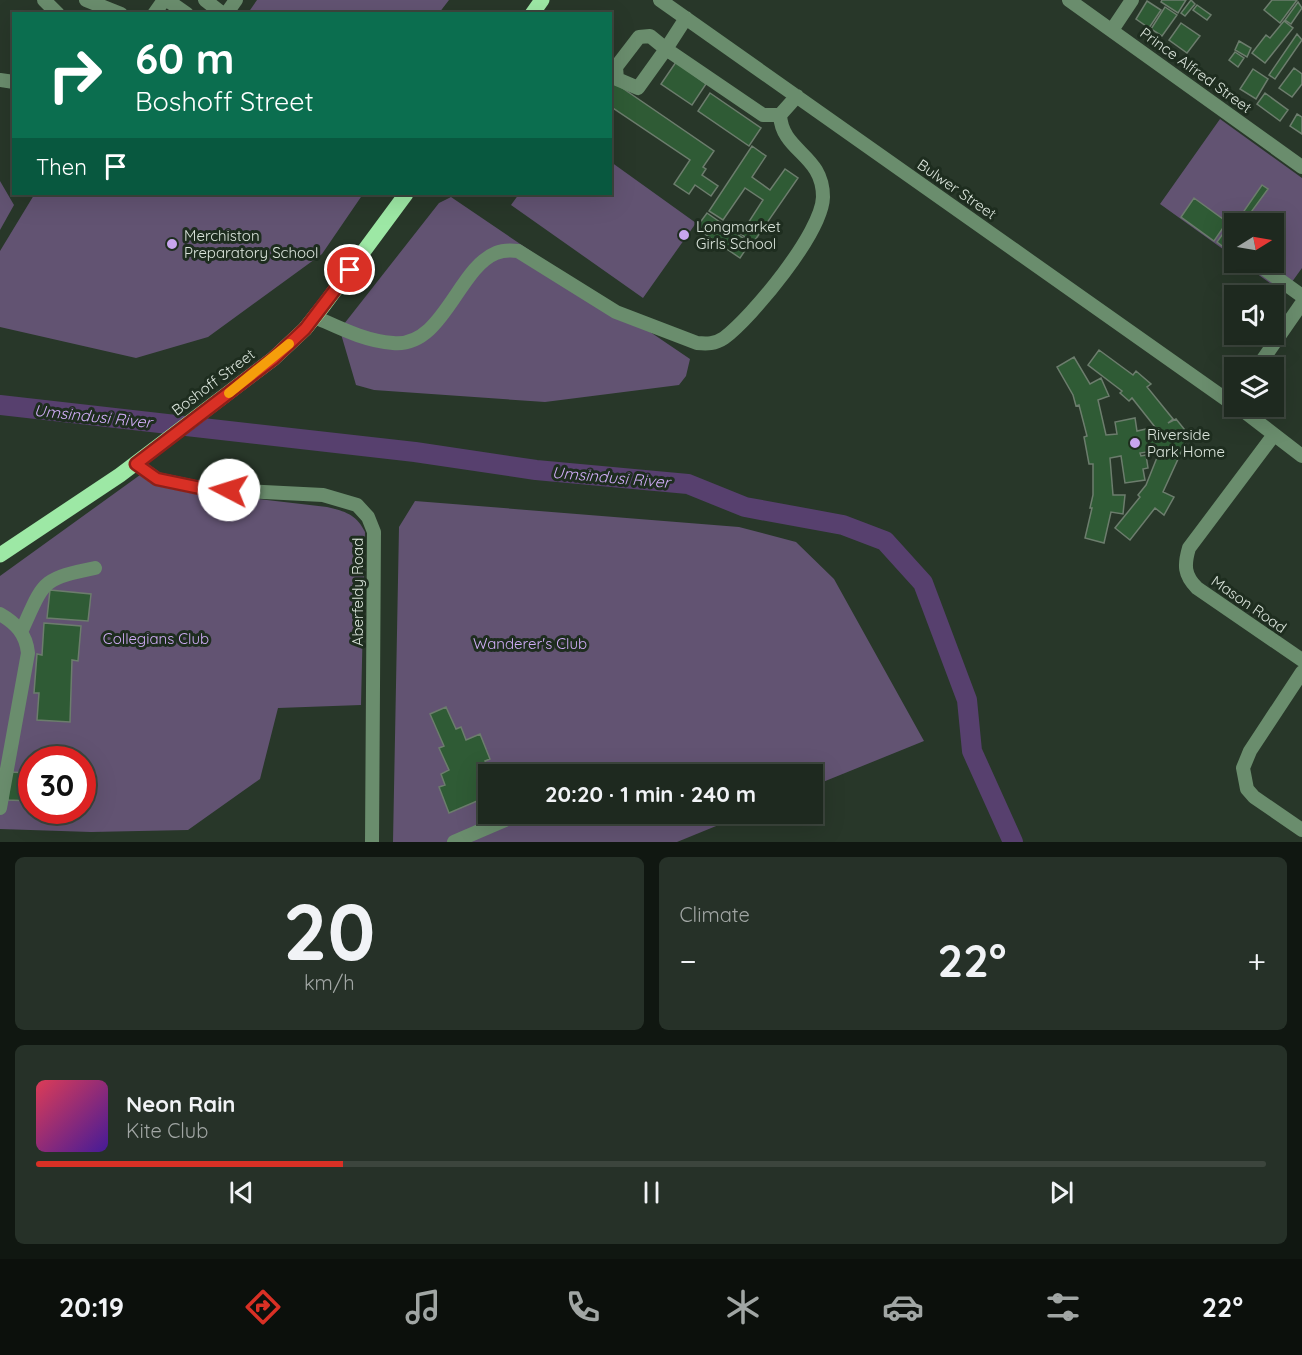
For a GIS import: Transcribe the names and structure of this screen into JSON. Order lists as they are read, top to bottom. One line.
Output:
{"streets":{"main road":["Boshoff Street"],"street":["Prince Alfred Street","Bulwer Street","Aberfeldy Road","Mason Road"]},"crossings":[["Bulwer Street","Mason Road"],["Boshoff Street","Aberfeldy Road"]],"water":["Umsindusi River"],"parks":["Collegians Club","Wanderer's Club"],"places":["Longmarket Girls School","Merchiston Preparatory School","Riverside Park Home"],"north":"right","page":{"turn":["60 m","Boshoff Street"],"then":"Then","limit":"30","trip":"20:20 · 1 min · 240 m","tile":[["20","km/h"],"Climate"],"heat":["−","22°","+"],"song":["Neon Rain","Kite Club"],"tabs":["20:19","22°"]}}
